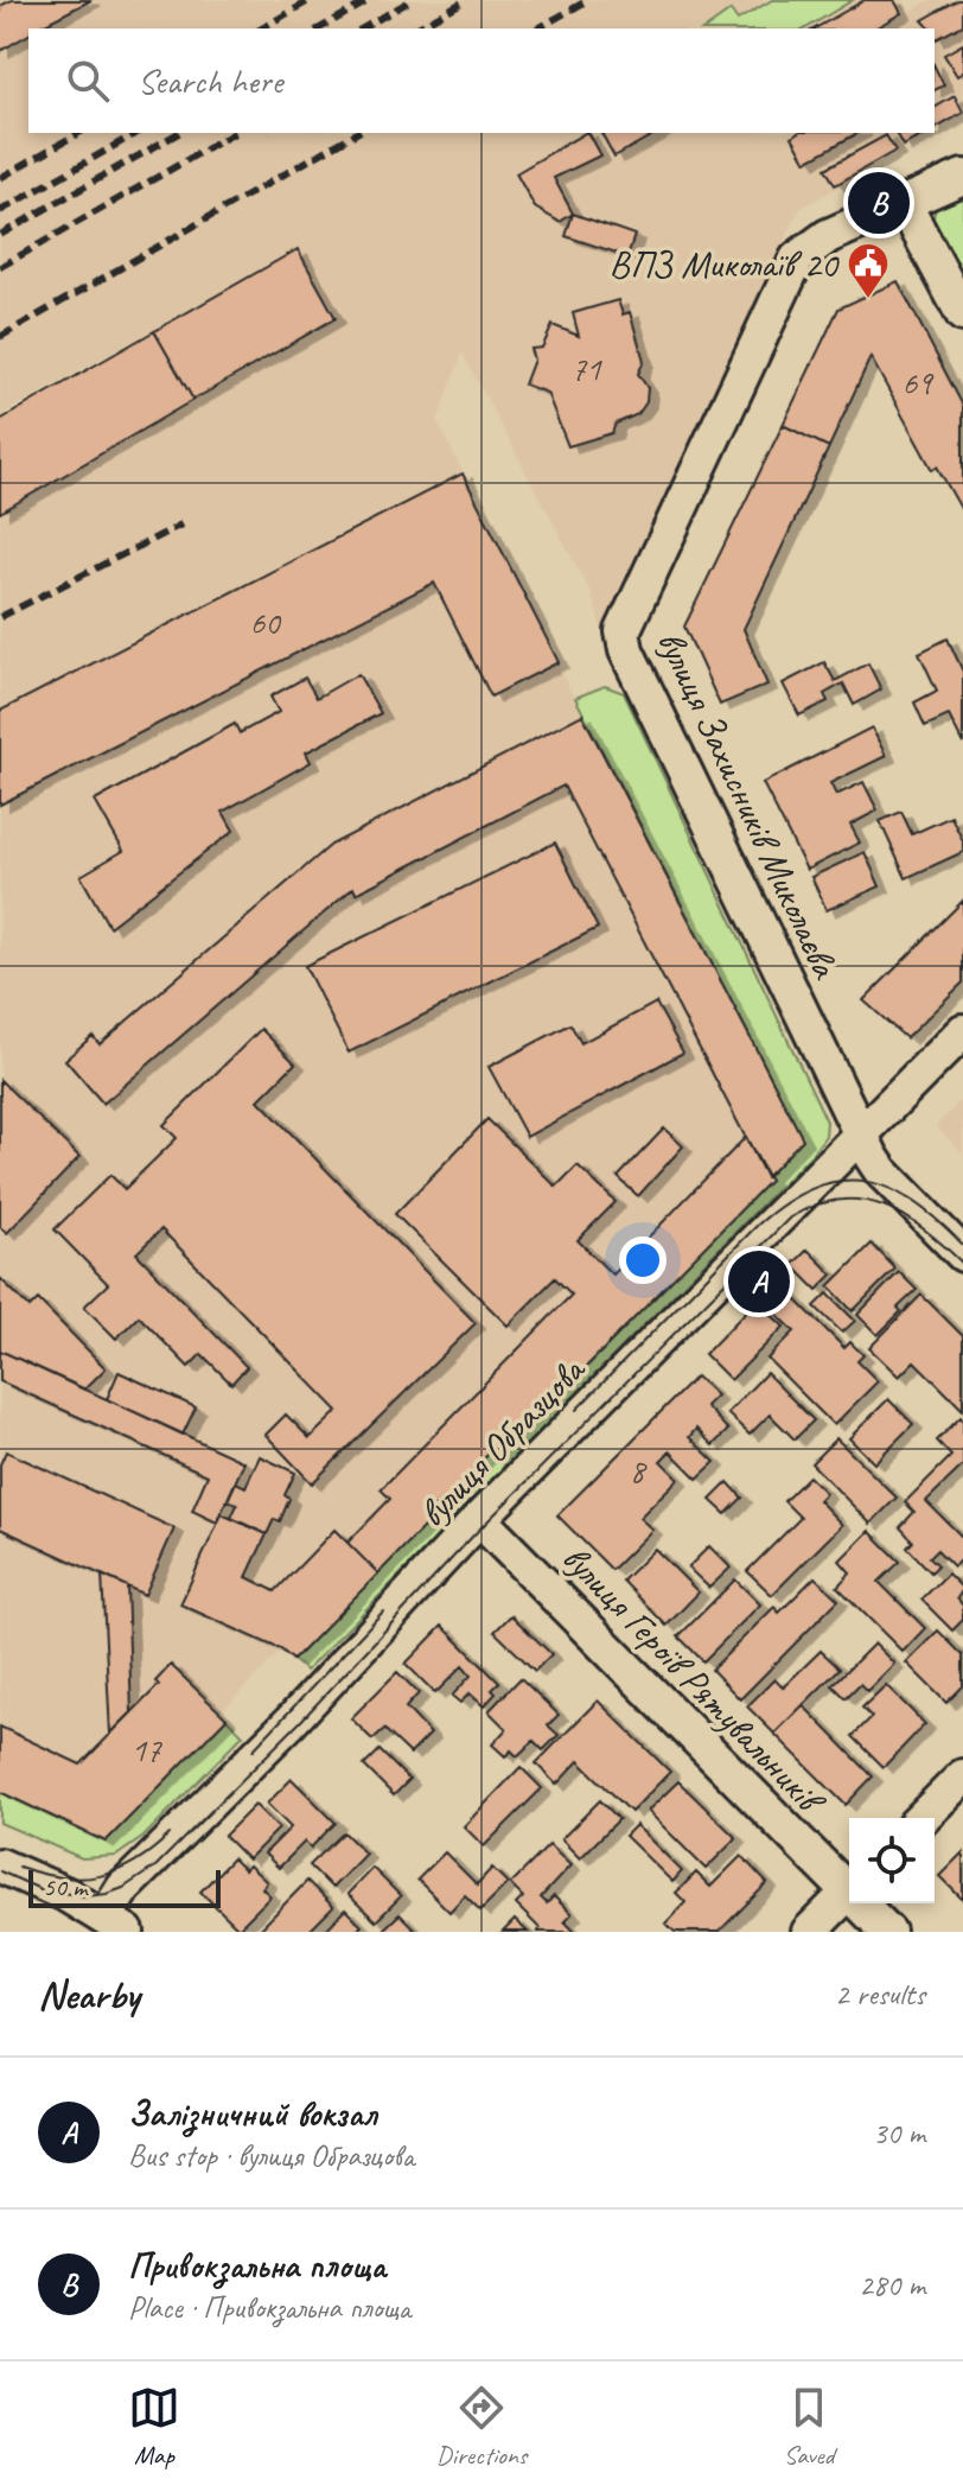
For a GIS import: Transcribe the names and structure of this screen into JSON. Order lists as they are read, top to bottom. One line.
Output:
{"streets":{"street":["вулиця Захисників Миколаєва","вулиця Образцова","вулиця Героїв Рятувальників"]},"crossings":[["вулиця Захисників Миколаєва","вулиця Образцова"],["вулиця Образцова","вулиця Героїв Рятувальників"]],"places":{"public building":["ВПЗ Миколаїв 20"]},"house_numbers":["71","69","60","8","17"],"scale_bar":"50 m","page":{"search":"Search here","pins":["B","A"],"scale":"50 m","heading":["Nearby","2 results"],"list":[{"mark":"A","name":"Залізничний вокзал","note":"Bus stop · вулиця Образцова","value":"30 m"},{"mark":"B","name":"Привокзальна площа","note":"Place · Привокзальна площа","value":"280 m"}],"nav":["Map","Directions","Saved"]}}
